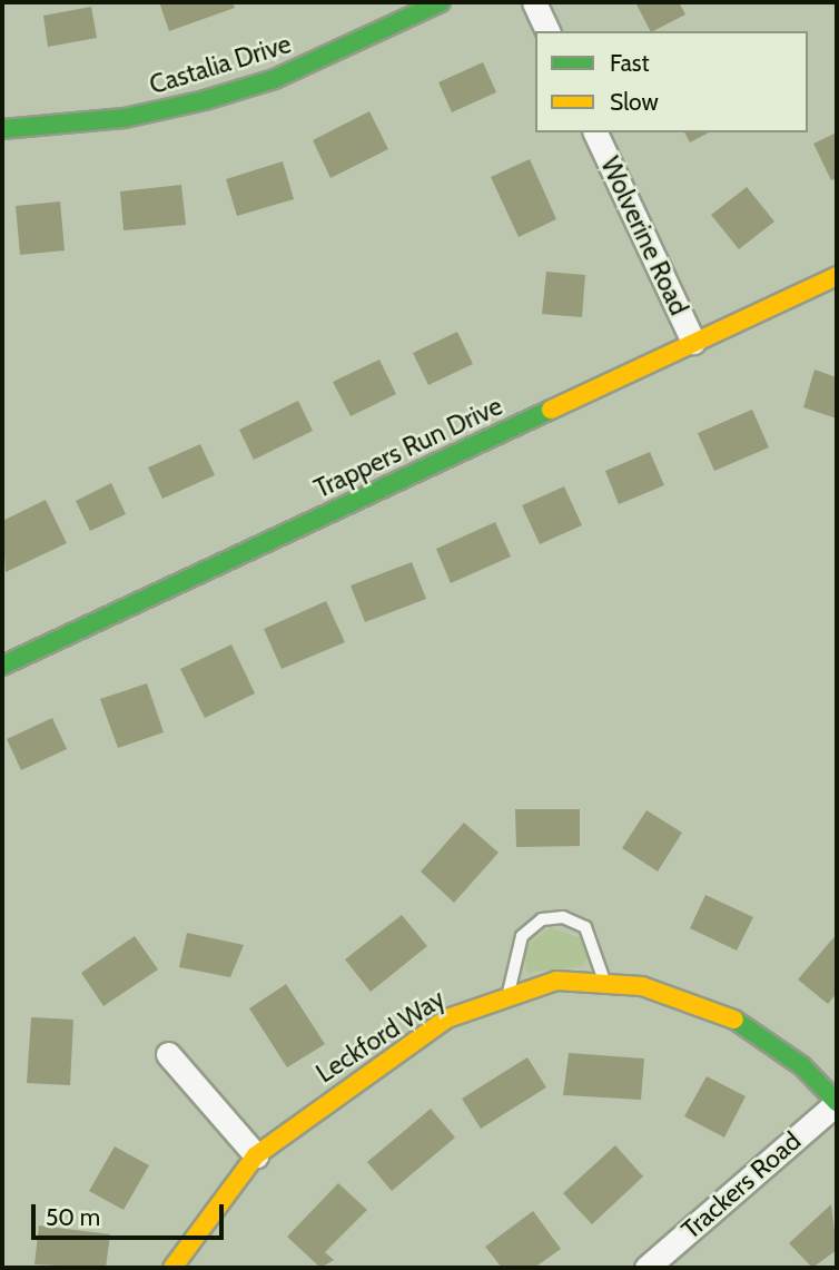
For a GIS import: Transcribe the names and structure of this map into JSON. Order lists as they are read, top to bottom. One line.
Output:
{"streets":{"street":["Castalia Drive","Wolverine Road","Trappers Run Drive","Leckford Way","Trackers Road"]},"crossings":[["Wolverine Road","Trappers Run Drive"],["Leckford Way","Trackers Road"]],"legend":["Fast","Slow"],"scale_bar":"50 m"}
